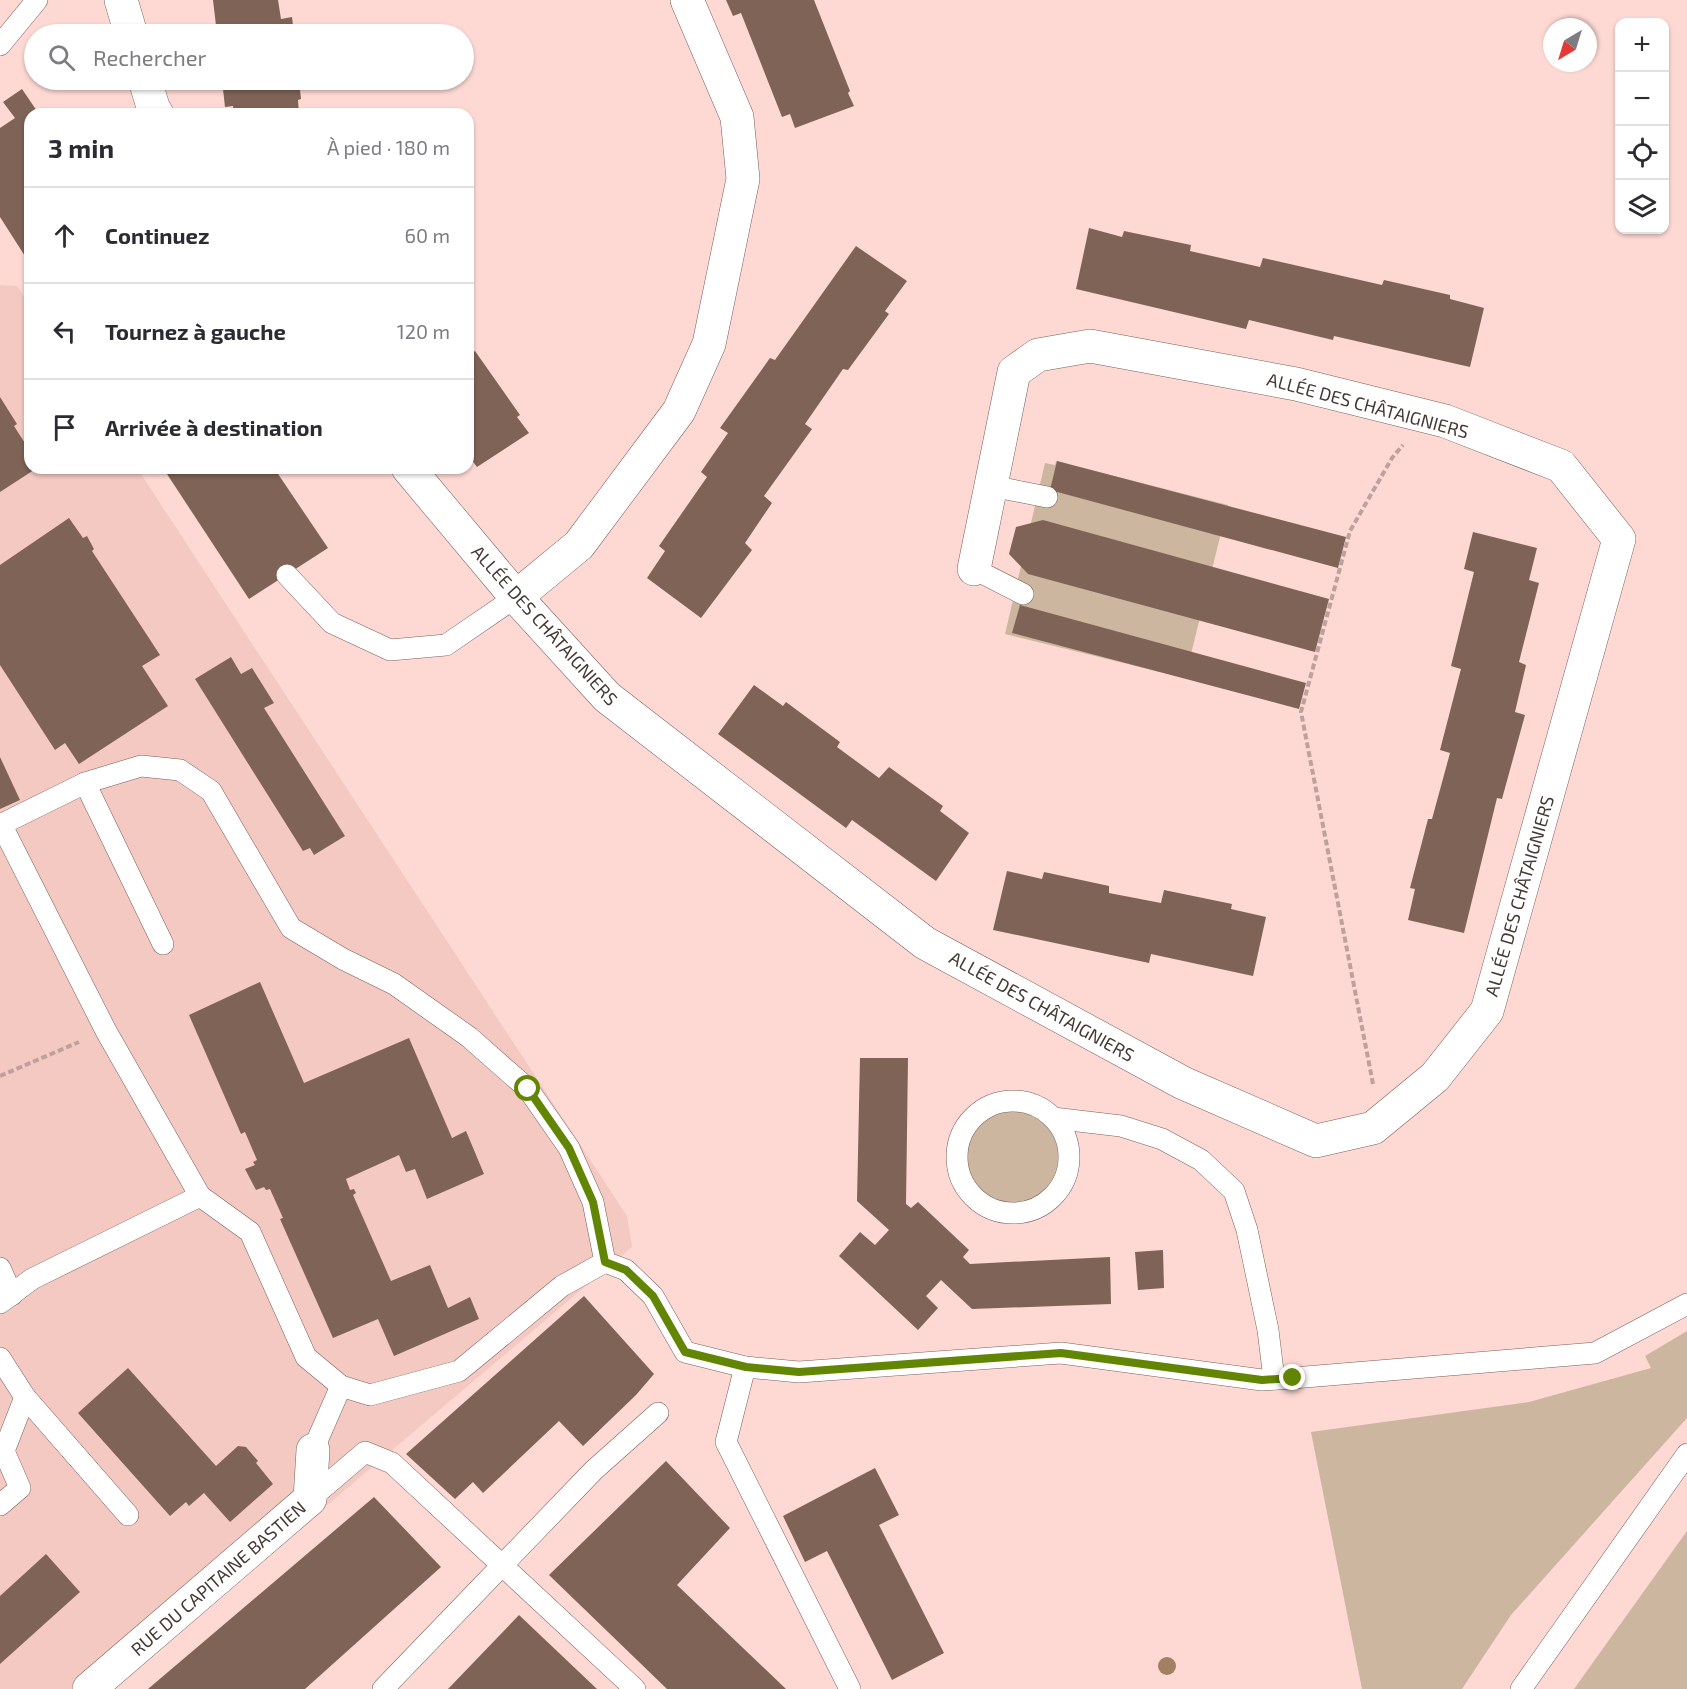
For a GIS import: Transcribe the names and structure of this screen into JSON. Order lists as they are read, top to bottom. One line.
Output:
{"streets":{"street":["ALLÉE DES CHÂTAIGNIERS","RUE DU CAPITAINE BASTIEN"]},"north":"bottom left","page":{"map_buttons":["+","−"],"search":"Rechercher","heading":["3 min","À pied · 180 m"],"list":[["Continuez","60 m"],["Tournez à gauche","120 m"],"Arrivée à destination"]}}
